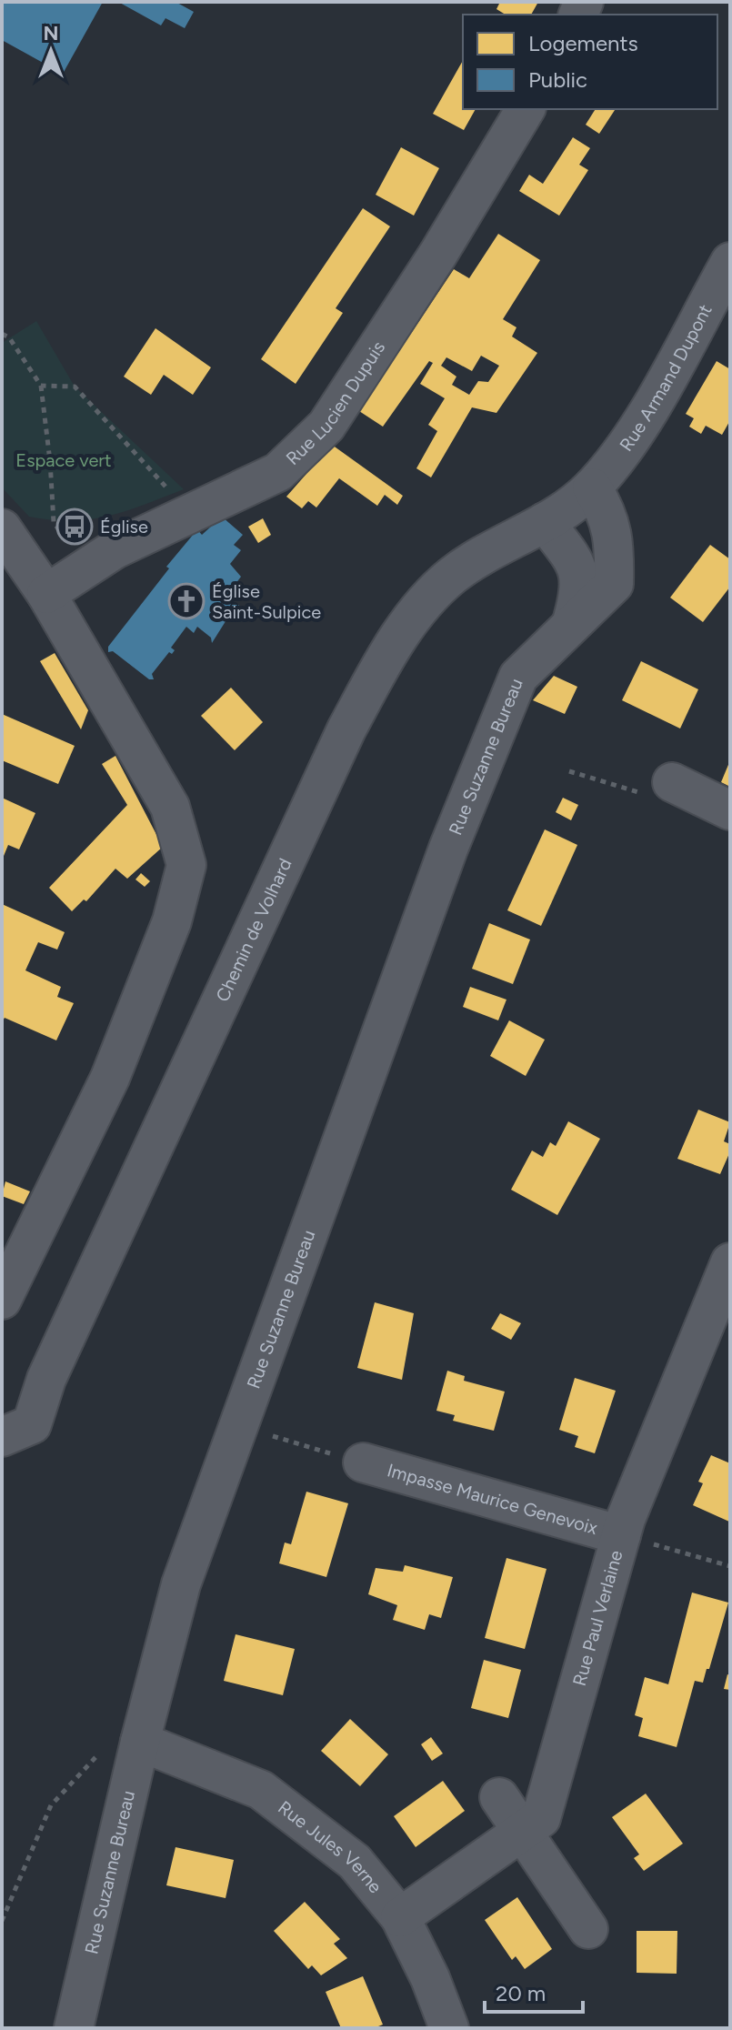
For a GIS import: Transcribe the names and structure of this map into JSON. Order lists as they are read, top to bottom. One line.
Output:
{"streets":{"street":["Rue Armand Dupont","Rue Lucien Dupuis","Rue Suzanne Bureau","Chemin de Volhard","Impasse Maurice Genevoix","Rue Paul Verlaine","Rue Jules Verne"]},"crossings":[["Rue Armand Dupont","Rue Suzanne Bureau"],["Rue Armand Dupont","Chemin de Volhard"],["Rue Suzanne Bureau","Chemin de Volhard"],["Rue Suzanne Bureau","Rue Jules Verne"],["Impasse Maurice Genevoix","Rue Paul Verlaine"],["Rue Paul Verlaine","Rue Jules Verne"]],"parks":["Espace vert"],"places":{"bus stop":["Église"],"church":["Église Saint-Sulpice"]},"legend":["Logements","Public"],"scale_bar":"20 m","north":"top"}
